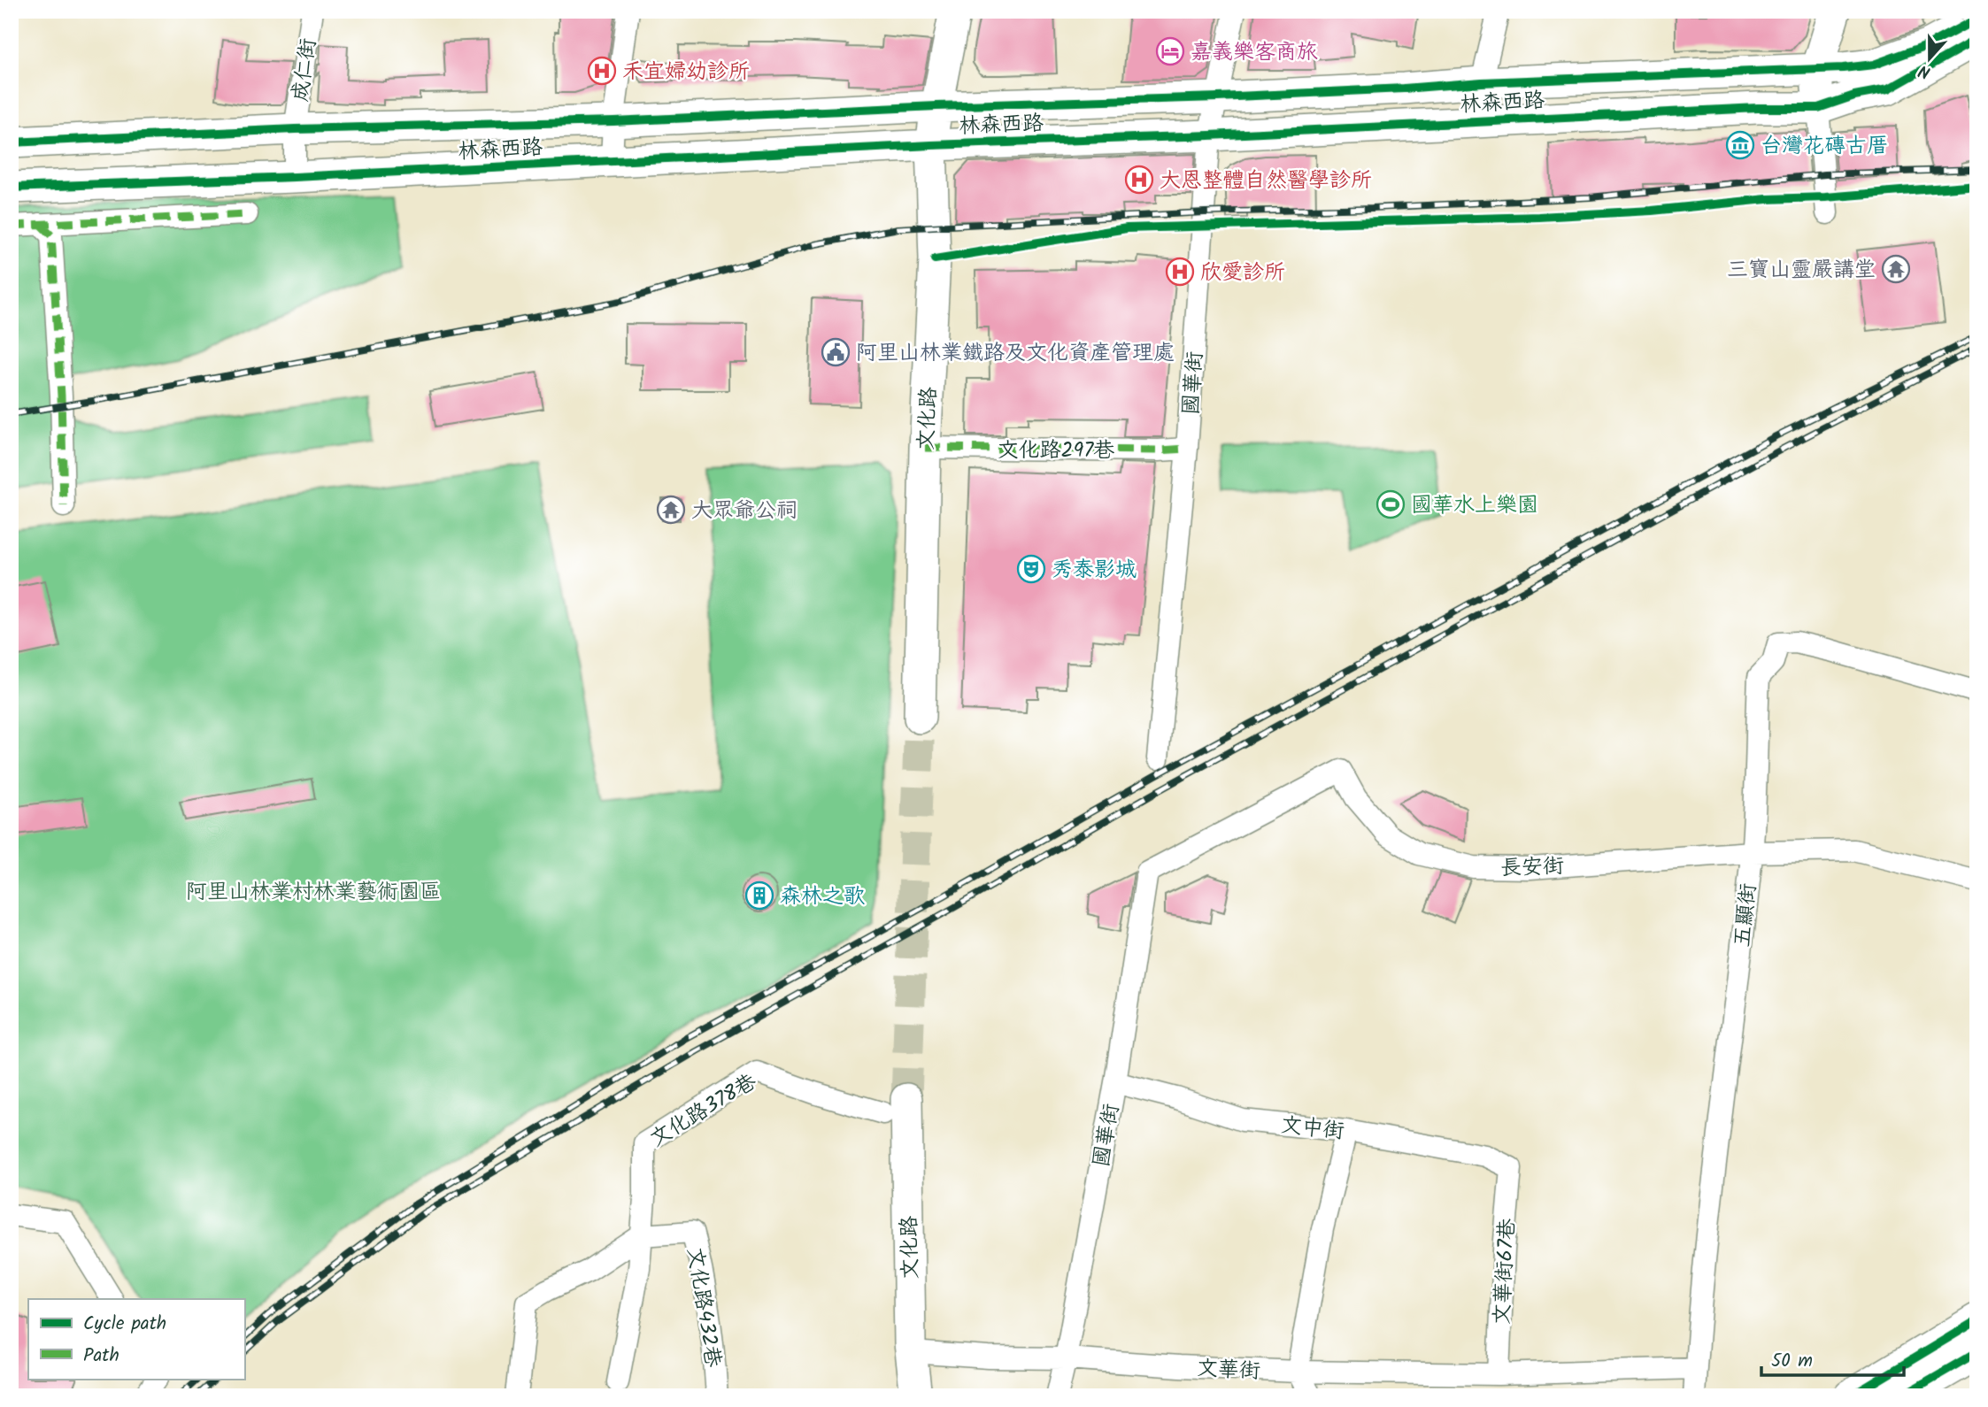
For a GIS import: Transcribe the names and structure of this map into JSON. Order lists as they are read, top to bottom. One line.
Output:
{"streets":{"main road":["林森西路","文化路"],"street":["成仁街","國華街","文化路297巷","長安街","五顯街","文化路378巷","文中街","文華街67巷","文化路432巷","文華街"]},"crossings":[["成仁街","林森西路"],["林森西路","國華街"],["林森西路","文化路"],["國華街","文化路297巷"],["國華街","長安街"],["國華街","文中街"],["國華街","文華街"],["文化路","文化路297巷"],["文化路","文化路378巷"],["文化路","文華街"],["長安街","五顯街"],["五顯街","文華街"],["文化路378巷","文化路432巷"],["文中街","文華街67巷"],["文華街67巷","文華街"]],"parks":["阿里山林業村林業藝術園區"],"places":{"hotel":["嘉義樂客商旅"],"hospital":["禾宜婦幼診所","大恩整體自然醫學診所","欣愛診所"],"museum":["台灣花磚古厝"],"temple":["三寶山靈嚴講堂","大眾爺公祠"],"public building":["阿里山林業鐵路及文化資產管理處"],"sports":["國華水上樂園"],"theatre":["秀泰影城"],"building":["森林之歌"]},"legend":["Cycle path","Path"],"scale_bar":"50 m","north":"bottom"}
